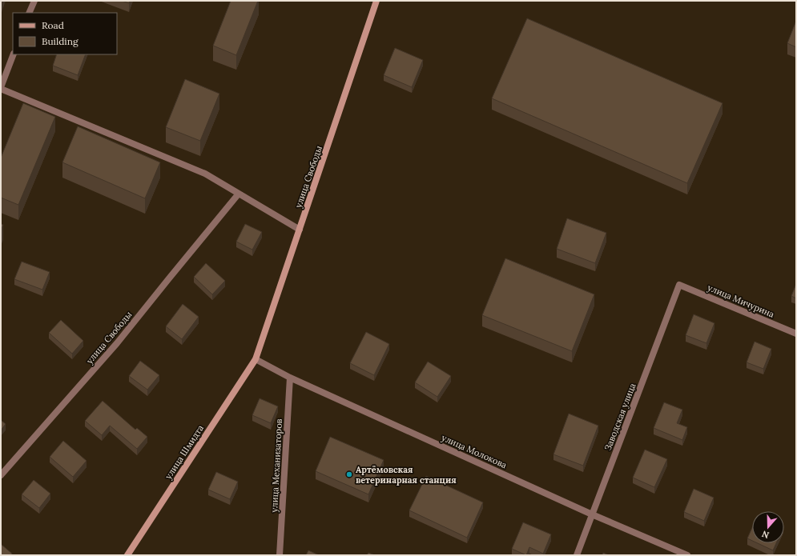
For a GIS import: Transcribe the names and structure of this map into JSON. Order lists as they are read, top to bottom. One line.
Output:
{"streets":{"street":["улица Свободы","улица Мичурина","Заводская улица","улица Молокова","улица Шмидта","улица Механизаторов"]},"crossings":[["улица Свободы","улица Молокова"],["улица Свободы","улица Шмидта"],["улица Мичурина","Заводская улица"],["Заводская улица","улица Молокова"],["улица Молокова","улица Шмидта"],["улица Молокова","улица Механизаторов"]],"places":["Артёмовская ветеринарная станция"],"legend":["Road","Building"],"north":"bottom"}
